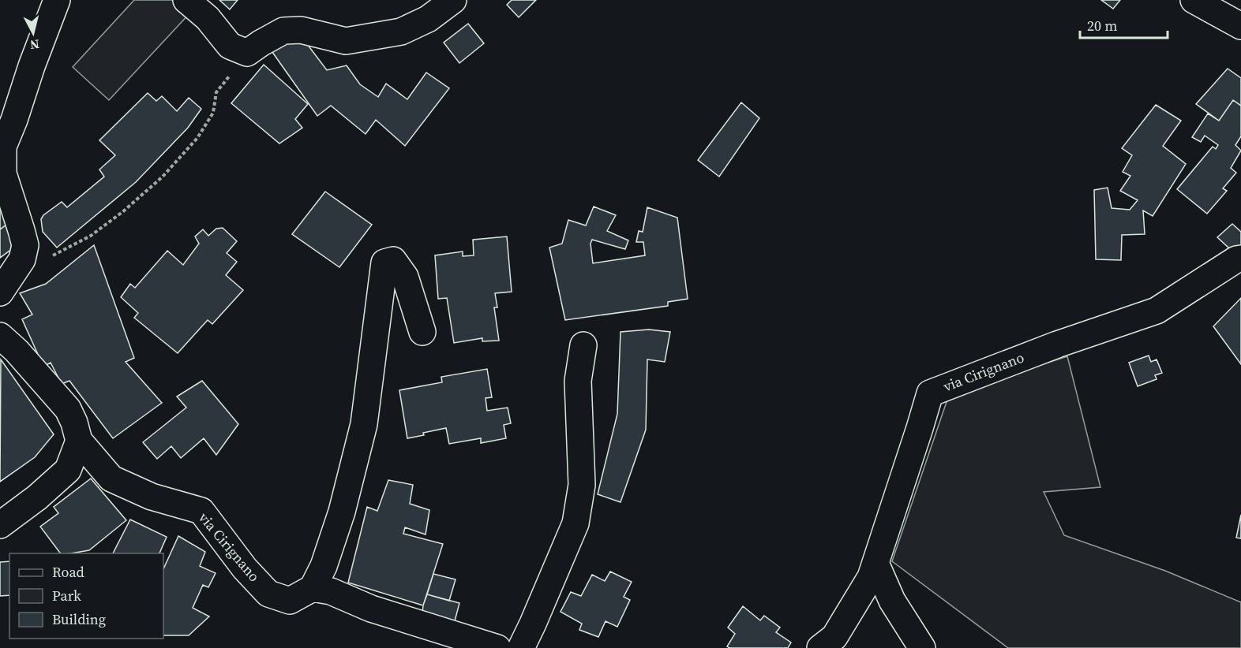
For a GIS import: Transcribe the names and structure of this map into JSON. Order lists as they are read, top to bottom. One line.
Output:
{"streets":{"street":["via Cirignano"]},"legend":["Road","Park","Building"],"scale_bar":"20 m","north":"bottom"}
